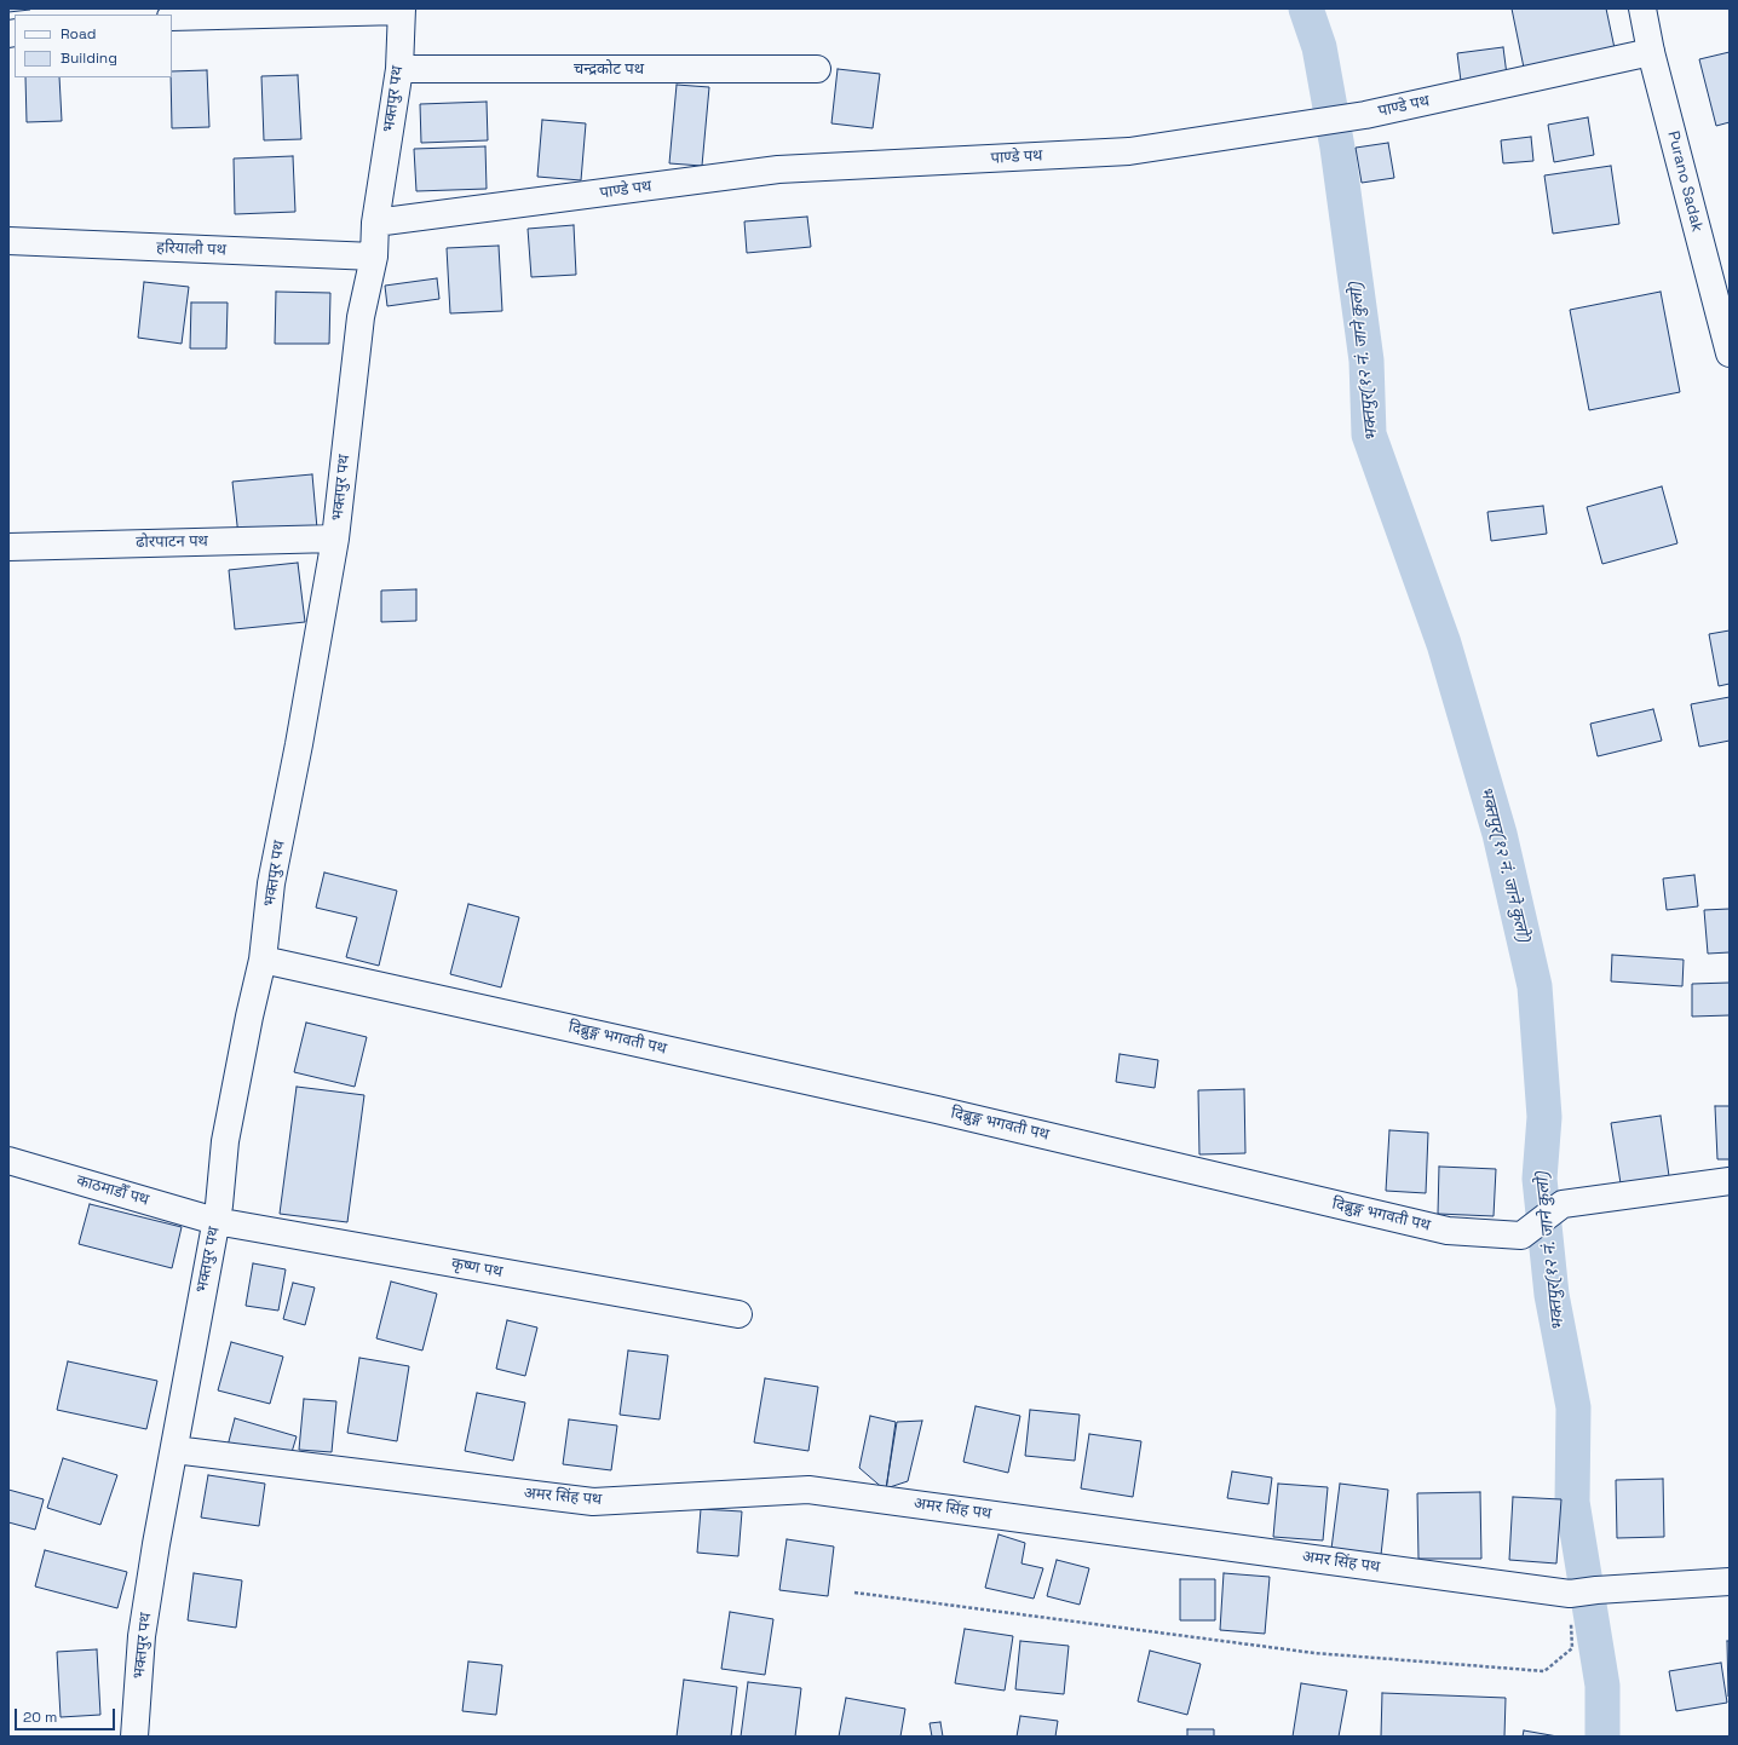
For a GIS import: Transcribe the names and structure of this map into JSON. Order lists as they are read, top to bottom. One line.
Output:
{"streets":{"street":["चन्द्रकोट पथ","भक्तपुर पथ","पाण्डे पथ","Purano Sadak","हरियाली पथ","ढोरपाटन पथ","दिब्रुङ्ग भगवती पथ","काठमाडौँ पथ","कृष्ण पथ","अमर सिंह पथ"]},"crossings":[["चन्द्रकोट पथ","भक्तपुर पथ"],["भक्तपुर पथ","पाण्डे पथ"],["भक्तपुर पथ","हरियाली पथ"],["भक्तपुर पथ","ढोरपाटन पथ"],["भक्तपुर पथ","दिब्रुङ्ग भगवती पथ"],["भक्तपुर पथ","काठमाडौँ पथ"],["भक्तपुर पथ","कृष्ण पथ"],["भक्तपुर पथ","अमर सिंह पथ"],["पाण्डे पथ","Purano Sadak"],["काठमाडौँ पथ","कृष्ण पथ"]],"water":["भक्तपुर(१२ नं. जाने कुलो)"],"legend":["Road","Building"],"scale_bar":"20 m"}
